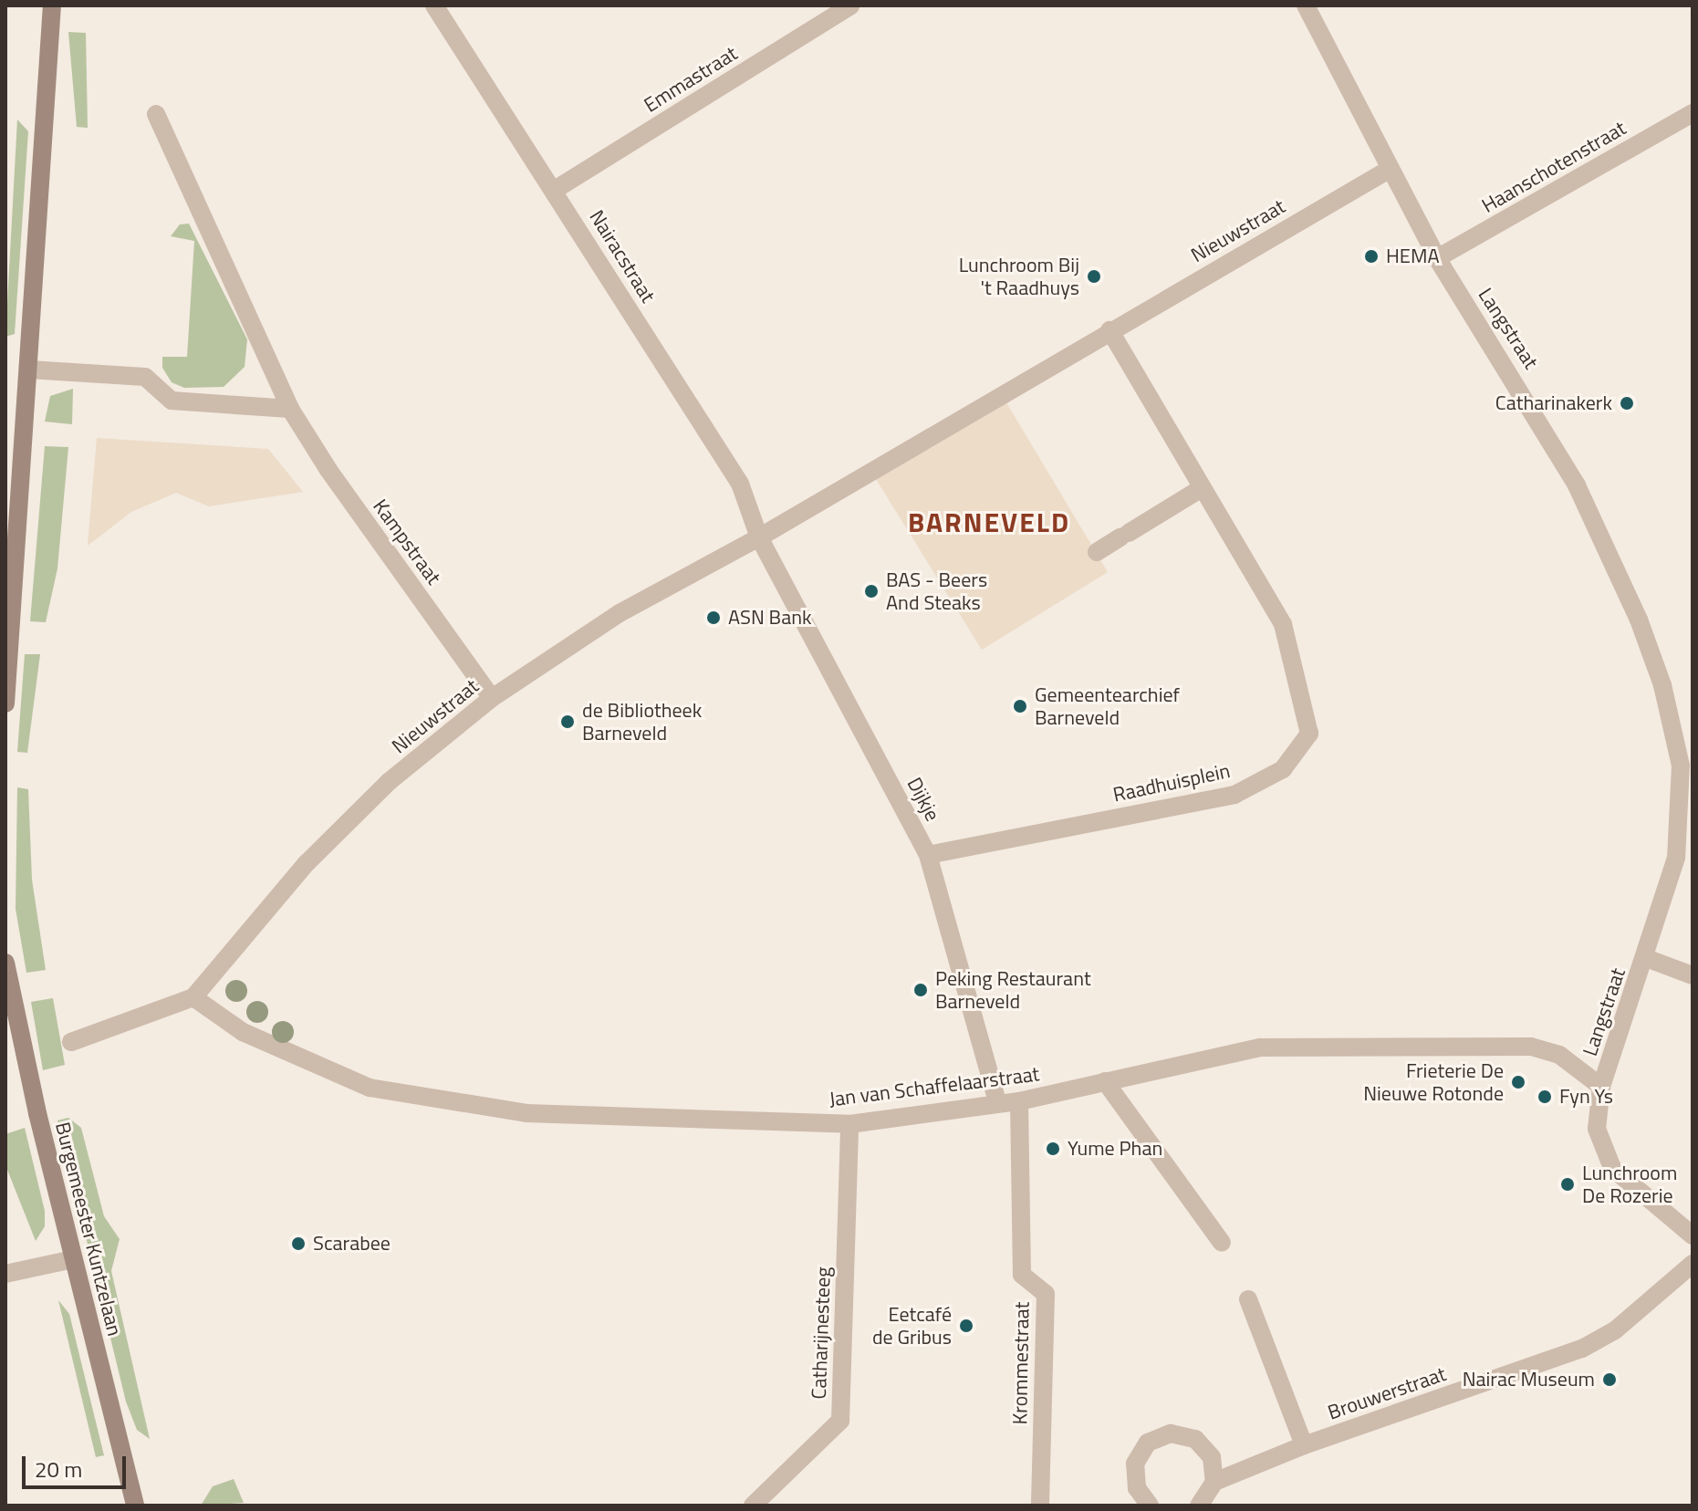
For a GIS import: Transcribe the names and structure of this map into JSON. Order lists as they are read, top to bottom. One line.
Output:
{"streets":{"main road":["Burgemeester Kuntzelaan"],"street":["Emmastraat","Haanschotenstraat","Nieuwstraat","Nairacstraat","Langstraat","Kampstraat","Raadhuisplein","Dijkje","Jan van Schaffelaarstraat","Catharijnesteeg","Krommestraat","Brouwerstraat"]},"crossings":[["Emmastraat","Nairacstraat"],["Haanschotenstraat","Langstraat"],["Nieuwstraat","Nairacstraat"],["Nieuwstraat","Langstraat"],["Nieuwstraat","Kampstraat"],["Nieuwstraat","Raadhuisplein"],["Nieuwstraat","Dijkje"],["Nieuwstraat","Jan van Schaffelaarstraat"],["Nairacstraat","Dijkje"],["Langstraat","Jan van Schaffelaarstraat"],["Raadhuisplein","Dijkje"],["Dijkje","Jan van Schaffelaarstraat"],["Jan van Schaffelaarstraat","Catharijnesteeg"],["Jan van Schaffelaarstraat","Krommestraat"]],"districts":["BARNEVELD"],"places":["HEMA","Lunchroom Bij 't Raadhuys","Catharinakerk","BAS - Beers And Steaks","ASN Bank","Gemeentearchief Barneveld","de Bibliotheek Barneveld","Peking Restaurant Barneveld","Frieterie De Nieuwe Rotonde","Fyn Ys","Yume Phan","Lunchroom De Rozerie","Scarabee","Eetcafé de Gribus","Nairac Museum"],"scale_bar":"20 m"}
